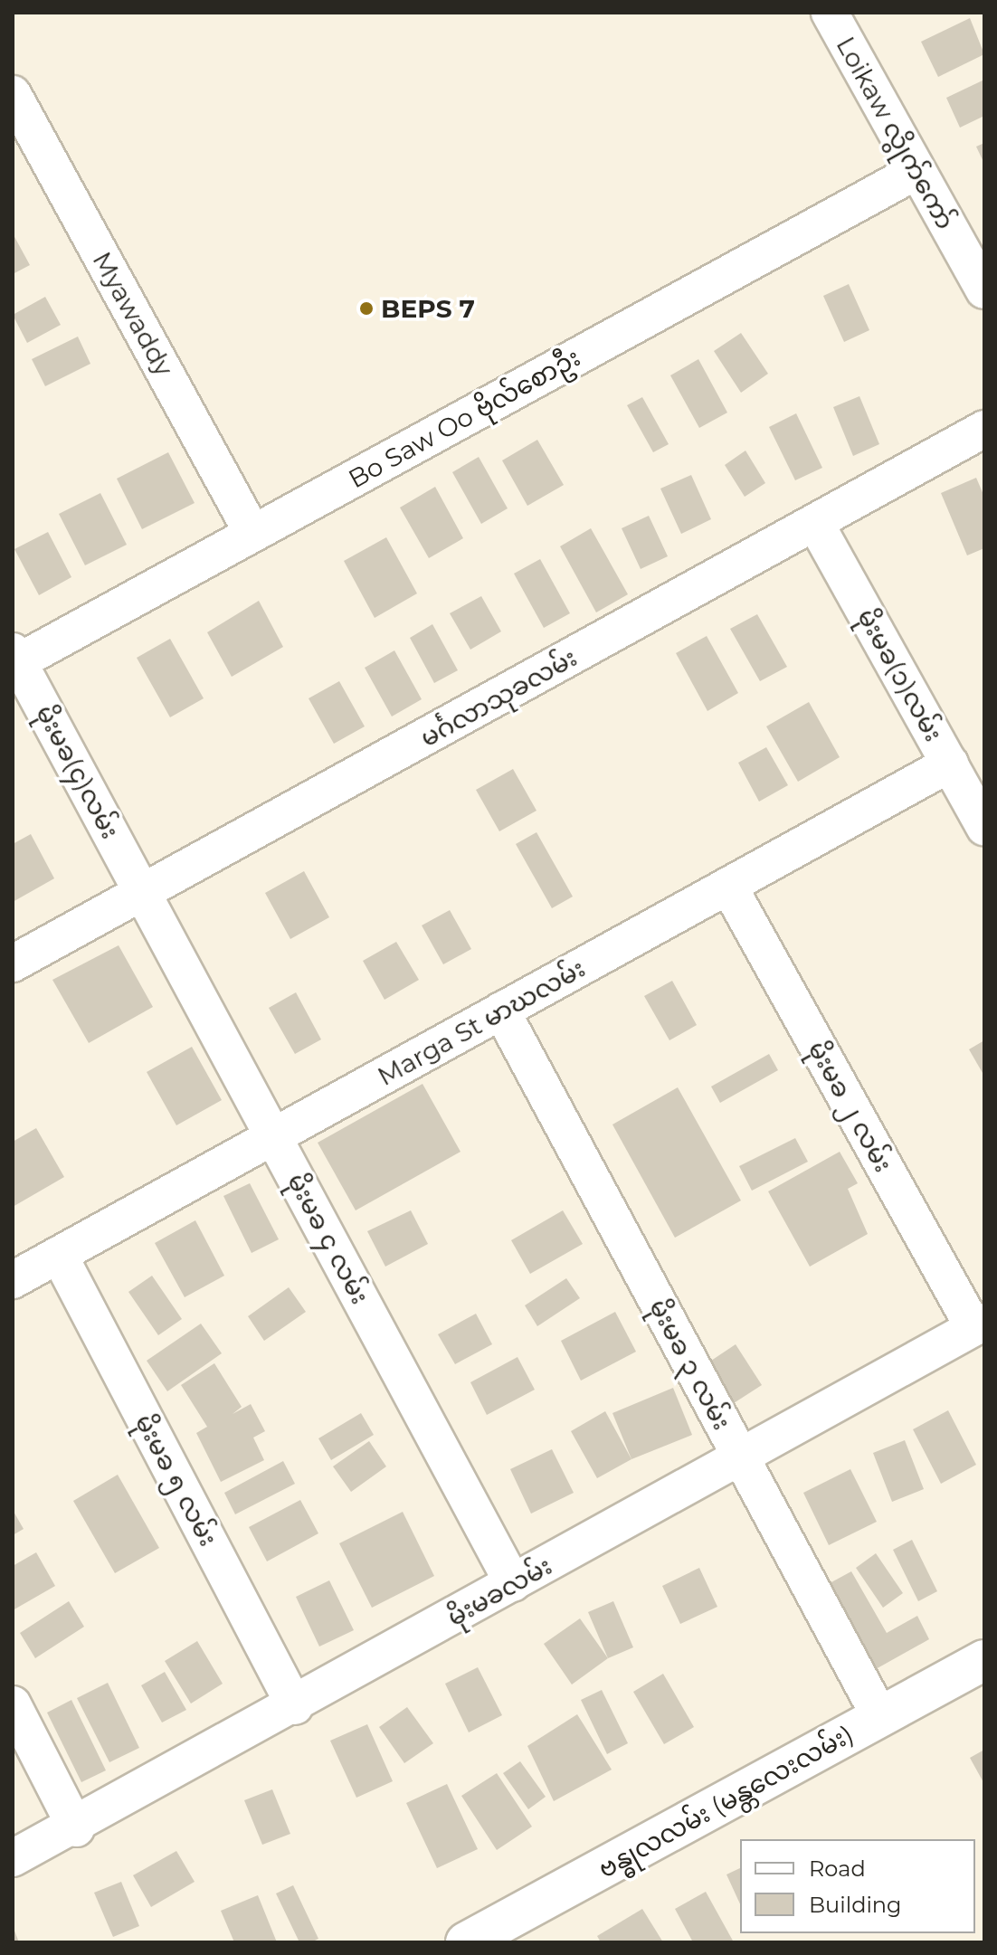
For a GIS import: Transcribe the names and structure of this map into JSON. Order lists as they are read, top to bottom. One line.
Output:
{"streets":{"street":["Loikaw လွိုက်ကော်","Myawaddy","Bo Saw Oo ဗိုလ်စောဦး","မိုးမခ(၁)လမ်း","မင်္ဂလာသုခလမ်း","မိုးမခ(၄)လမ်း","Marga St မာဃလမ်း","မိုးမခ ၂ လမ်း","မိုးမခ ၄ လမ်း","မိုးမခ ၃ လမ်း","မိုးမခ ၅ လမ်း","မိုးမခလမ်း","ဗန္ဓုလလမ်း (မန္တလေးလမ်း)"]},"crossings":[["Loikaw လွိုက်ကော်","Bo Saw Oo ဗိုလ်စောဦး"],["Myawaddy","Bo Saw Oo ဗိုလ်စောဦး"],["Bo Saw Oo ဗိုလ်စောဦး","မိုးမခ(၄)လမ်း"],["မိုးမခ(၁)လမ်း","မင်္ဂလာသုခလမ်း"],["မင်္ဂလာသုခလမ်း","မိုးမခ(၄)လမ်း"],["မင်္ဂလာသုခလမ်း","မိုးမခ ၄ လမ်း"],["မိုးမခ(၄)လမ်း","မိုးမခ ၄ လမ်း"],["Marga St မာဃလမ်း","မိုးမခ ၂ လမ်း"],["Marga St မာဃလမ်း","မိုးမခ ၄ လမ်း"],["Marga St မာဃလမ်း","မိုးမခ ၃ လမ်း"],["Marga St မာဃလမ်း","မိုးမခ ၅ လမ်း"],["မိုးမခ ၂ လမ်း","မိုးမခလမ်း"],["မိုးမခ ၄ လမ်း","မိုးမခလမ်း"],["မိုးမခ ၃ လမ်း","မိုးမခလမ်း"],["မိုးမခ ၃ လမ်း","ဗန္ဓုလလမ်း (မန္တလေးလမ်း)"],["မိုးမခ ၅ လမ်း","မိုးမခလမ်း"]],"places":["BEPS 7"],"legend":["Road","Building"]}
